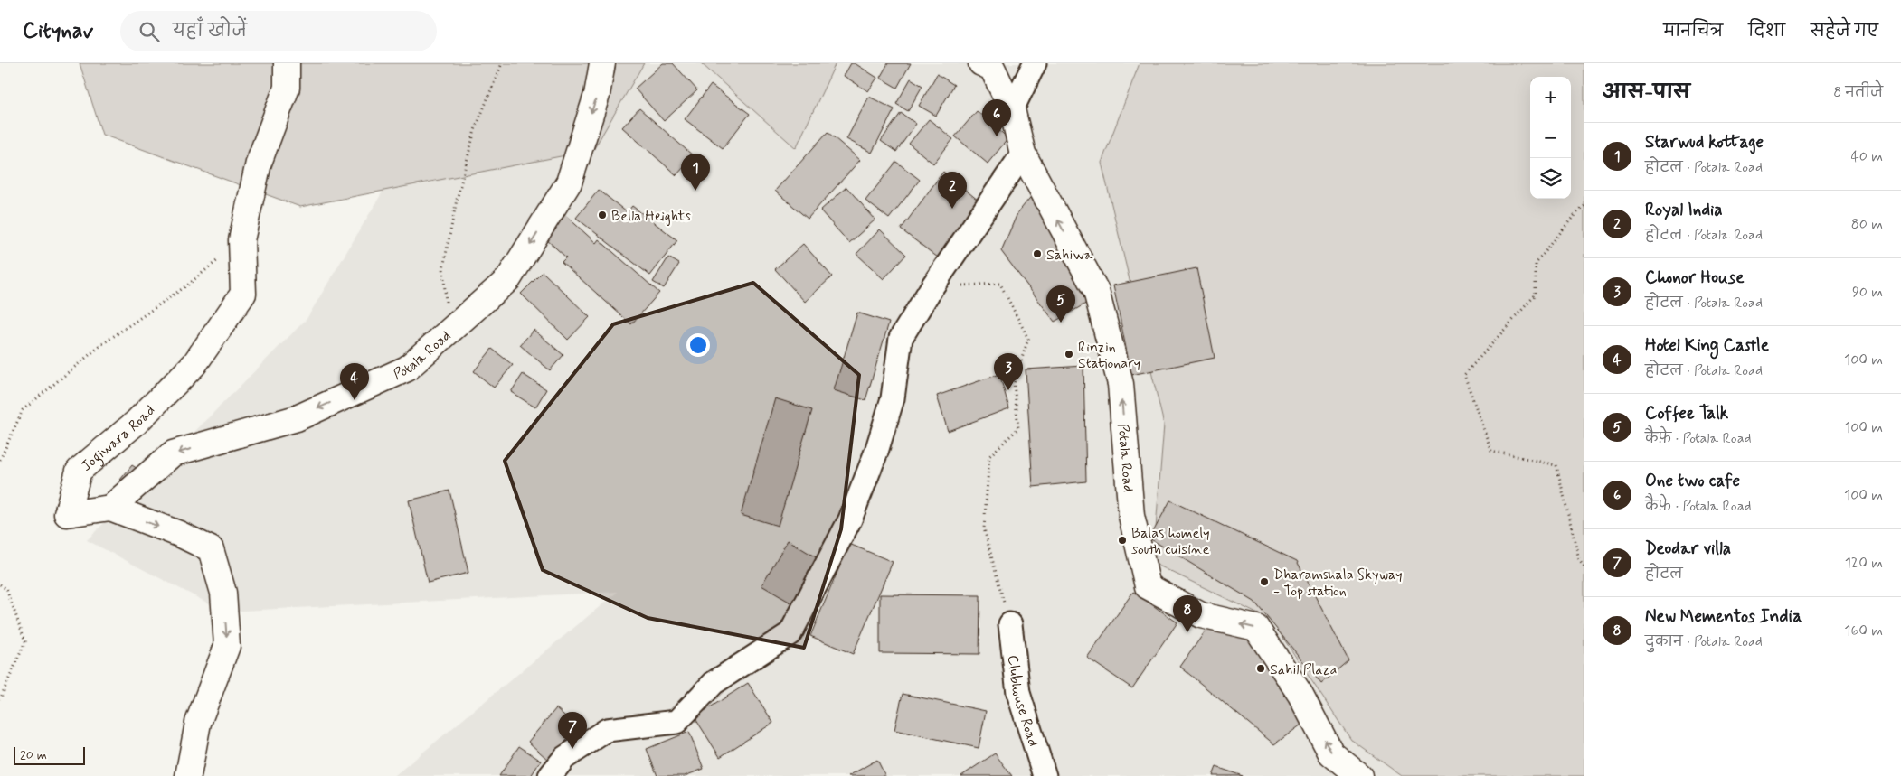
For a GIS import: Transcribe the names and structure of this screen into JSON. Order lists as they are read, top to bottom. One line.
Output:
{"streets":{"street":["Potala Road","Jogiwara Road","Clubhouse Road"]},"crossings":[["Potala Road","Jogiwara Road"]],"places":["Bella Heights","Sahiwa","Rinzin Stationary","Balas homely south cuisine","Dharamshala Skyway - Top station","Sahil Plaza"],"scale_bar":"20 m","page":{"header":"Citynav","search":"यहाँ खोजें","nav":["मानचित्र","दिशा","सहेजे गए"],"heading":["आस-पास","8 नतीजे"],"map_buttons":["+","−"],"pins":["6","1","2","5","3","4","8","7"],"list":[{"mark":"1","name":"Starwud kottage","note":"होटल · Potala Road","value":"40 m"},{"mark":"2","name":"Royal India","note":"होटल · Potala Road","value":"80 m"},{"mark":"3","name":"Chonor House","note":"होटल · Potala Road","value":"90 m"},{"mark":"4","name":"Hotel King Castle","note":"होटल · Potala Road","value":"100 m"},{"mark":"5","name":"Coffee Talk","note":"कैफ़े · Potala Road","value":"100 m"},{"mark":"6","name":"One two cafe","note":"कैफ़े · Potala Road","value":"100 m"},{"mark":"7","name":"Deodar villa","note":"होटल","value":"120 m"},{"mark":"8","name":"New Mementos India","note":"दुकान · Potala Road","value":"160 m"}],"scale":"20 m"}}
